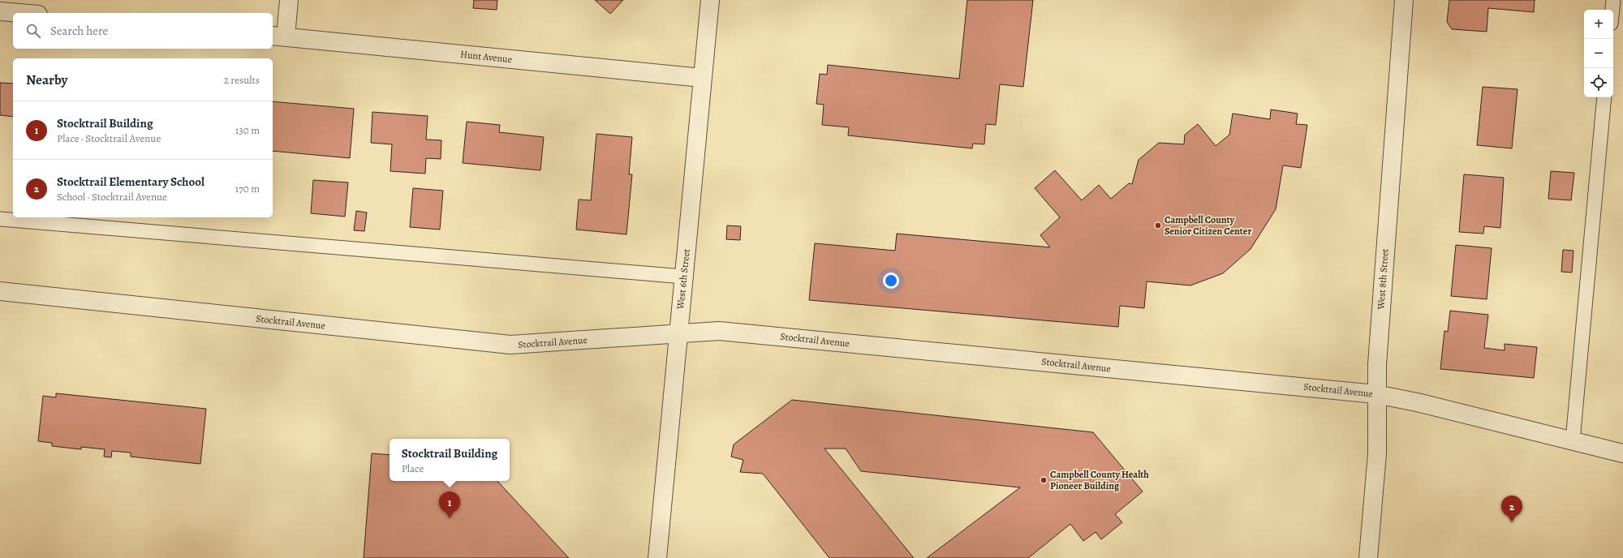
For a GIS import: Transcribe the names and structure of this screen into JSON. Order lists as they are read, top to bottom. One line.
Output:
{"streets":{"street":["Hunt Avenue","West 6th Street","West 8th Street","Stocktrail Avenue"]},"crossings":[["Hunt Avenue","West 6th Street"],["West 6th Street","Stocktrail Avenue"],["West 8th Street","Stocktrail Avenue"]],"places":["Campbell County Senior Citizen Center","Campbell County Health Pioneer Building"],"page":{"map_buttons":["+","−"],"search":"Search here","heading":["Nearby","2 results"],"list":[{"mark":"1","name":"Stocktrail Building","note":"Place · Stocktrail Avenue","value":"130 m"},{"mark":"2","name":"Stocktrail Elementary School","note":"School · Stocktrail Avenue","value":"170 m"}],"popup":["Stocktrail Building","Place"],"pins":["1","2"]}}
